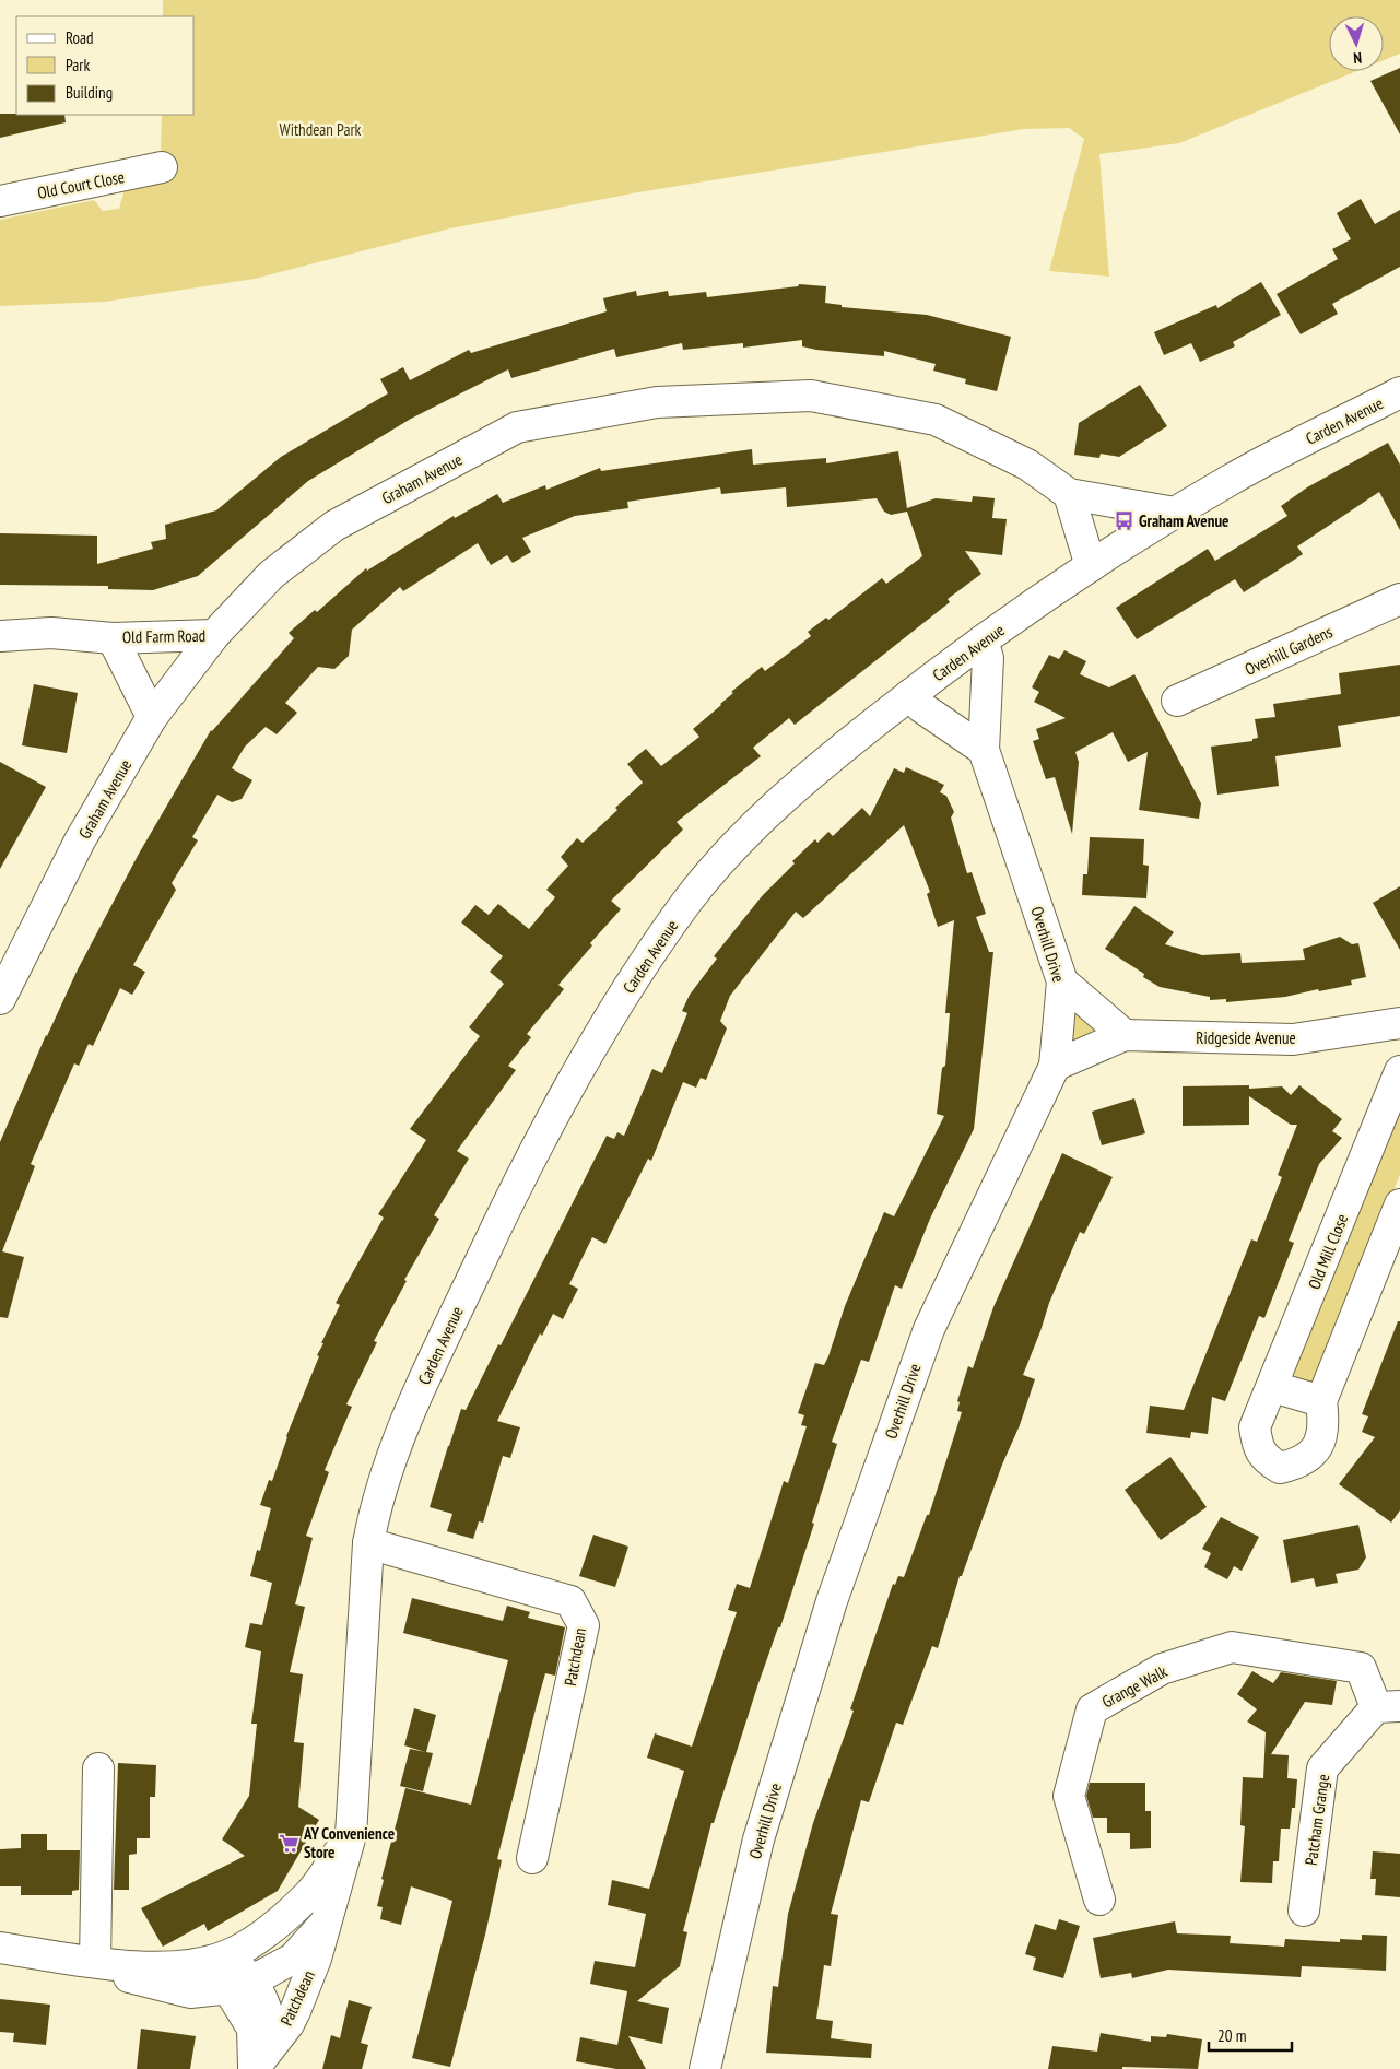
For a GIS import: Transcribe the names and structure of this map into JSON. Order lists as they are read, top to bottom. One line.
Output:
{"streets":{"street":["Old Court Close","Carden Avenue","Graham Avenue","Old Farm Road","Overhill Gardens","Overhill Drive","Ridgeside Avenue","Old Mill Close","Patchdean","Grange Walk","Patcham Grange"]},"crossings":[["Carden Avenue","Graham Avenue"],["Carden Avenue","Overhill Drive"],["Carden Avenue","Patchdean"],["Graham Avenue","Old Farm Road"],["Overhill Drive","Ridgeside Avenue"],["Grange Walk","Patcham Grange"]],"parks":["Withdean Park"],"places":{"bus stop":["Graham Avenue"],"supermarket":["AY Convenience Store"]},"legend":["Road","Park","Building"],"scale_bar":"20 m","north":"bottom"}
